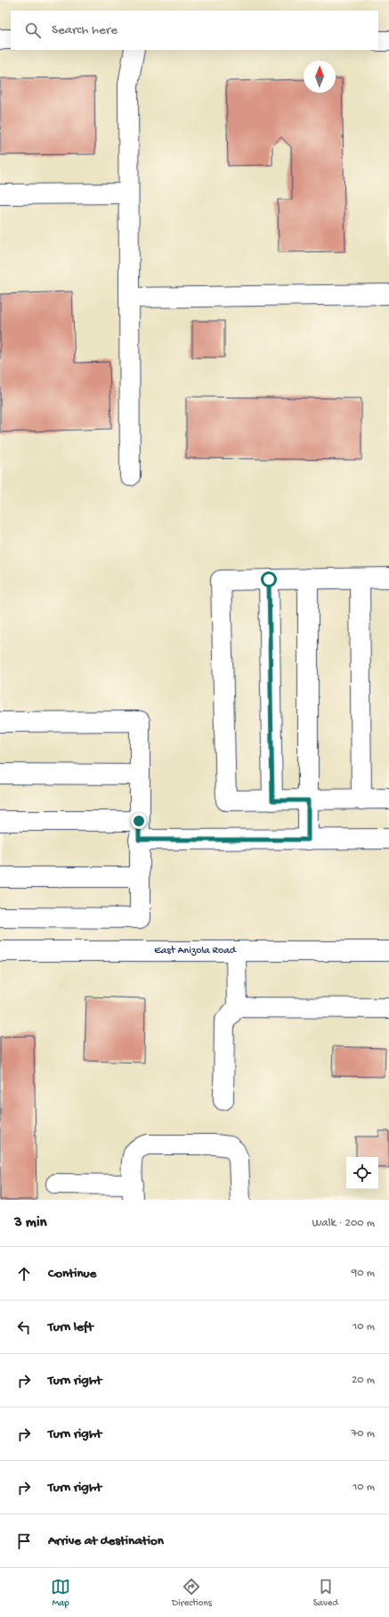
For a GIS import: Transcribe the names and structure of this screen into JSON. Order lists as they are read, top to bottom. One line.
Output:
{"streets":{"street":["East Anizola Road"]},"north":"top","page":{"search":"Search here","heading":["3 min","Walk · 200 m"],"list":[["Continue","90 m"],["Turn left","10 m"],["Turn right","20 m"],["Turn right","70 m"],["Turn right","10 m"],"Arrive at destination"],"nav":["Map","Directions","Saved"]}}
